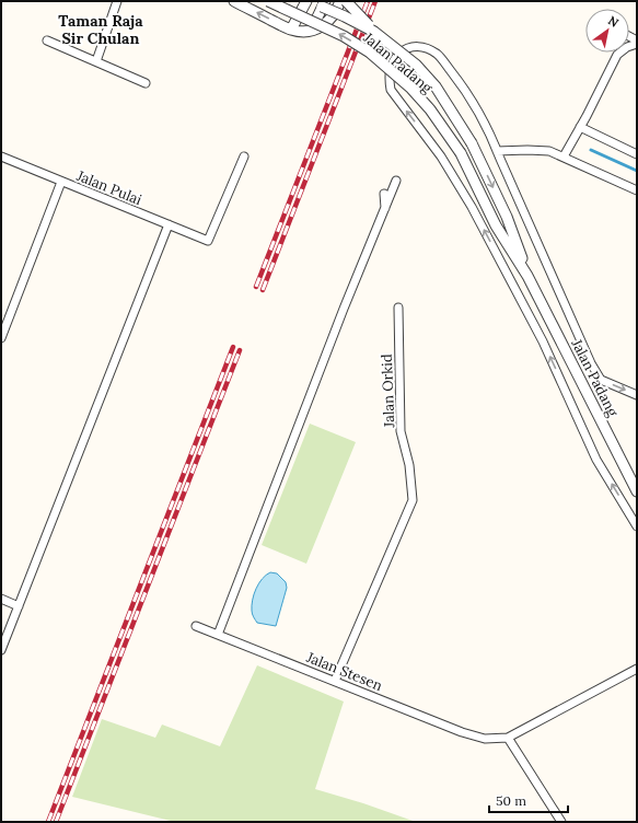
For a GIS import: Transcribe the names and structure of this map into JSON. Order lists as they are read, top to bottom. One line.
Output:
{"streets":{"street":["Jalan Padang","Jalan Pulai","Jalan Orkid","Jalan Stesen"]},"crossings":[["Jalan Orkid","Jalan Stesen"]],"districts":["Taman Raja Sir Chulan"],"scale_bar":"50 m","north":"top right"}
